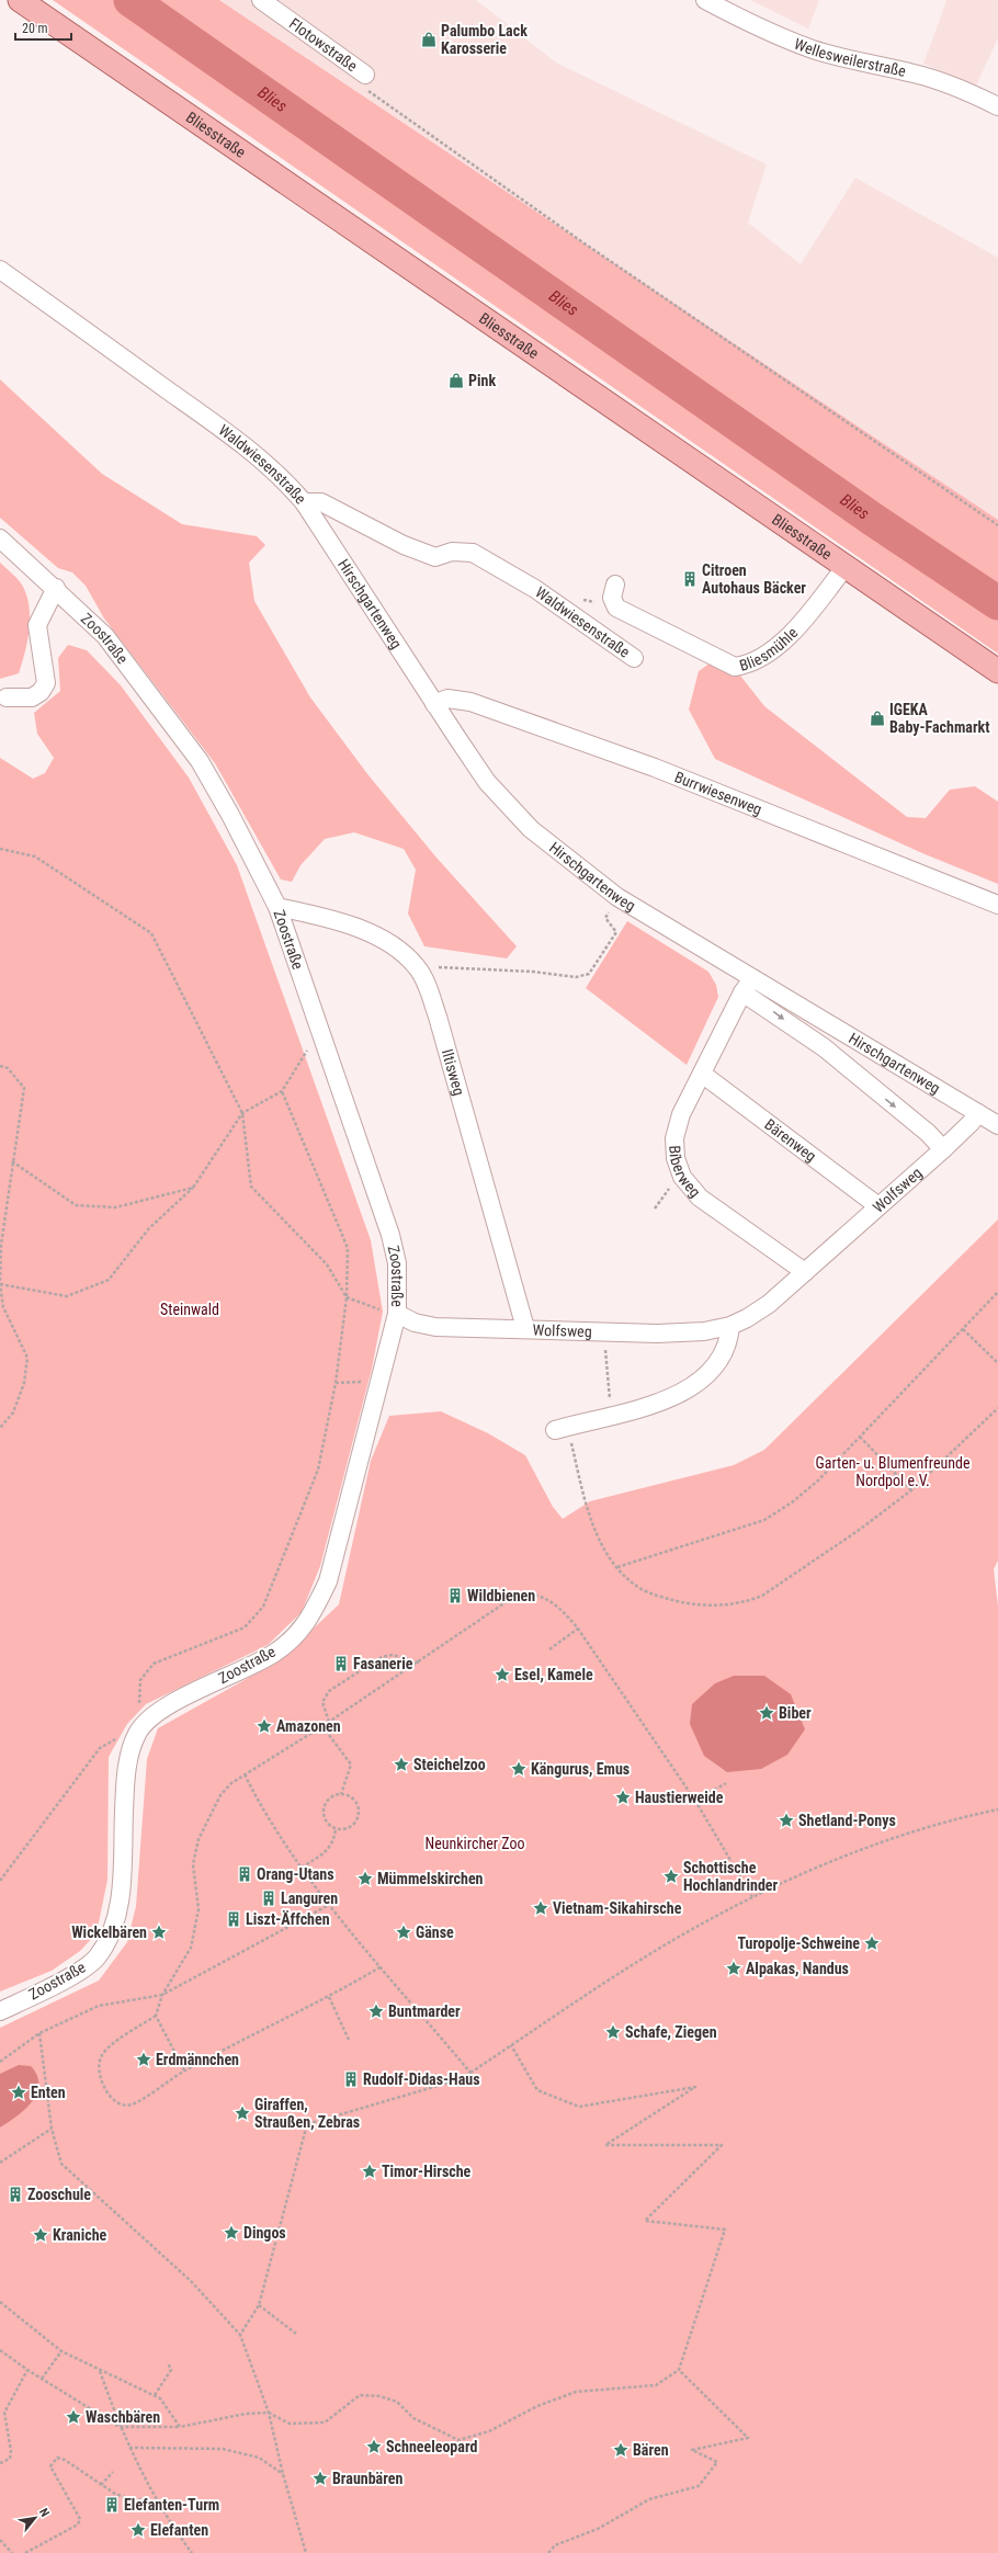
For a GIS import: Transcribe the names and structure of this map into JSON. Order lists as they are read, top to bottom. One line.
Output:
{"streets":{"main road":["Bliesstraße"],"street":["Flotowstraße","Wellesweilerstraße","Waldwiesenstraße","Hirschgartenweg","Zoostraße","Bliesmühle","Burrwiesenweg","Iltisweg","Bärenweg","Biberweg","Wolfsweg"]},"crossings":[["Bliesstraße","Bliesmühle"],["Waldwiesenstraße","Hirschgartenweg"],["Hirschgartenweg","Burrwiesenweg"],["Hirschgartenweg","Biberweg"],["Hirschgartenweg","Wolfsweg"],["Zoostraße","Iltisweg"],["Zoostraße","Wolfsweg"],["Iltisweg","Wolfsweg"],["Bärenweg","Biberweg"],["Bärenweg","Wolfsweg"],["Biberweg","Wolfsweg"]],"water":["Blies"],"parks":["Steinwald","Garten- u. Blumenfreunde Nordpol e.V.","Neunkircher Zoo"],"places":{"shop":["Palumbo Lack Karosserie","Pink","IGEKA Baby-Fachmarkt"],"building":["Citroen Autohaus Bäcker","Wildbienen","Fasanerie","Orang-Utans","Languren","Liszt-Äffchen","Rudolf-Didas-Haus","Zooschule","Elefanten-Turm"],"place":["Esel, Kamele","Biber","Amazonen","Steichelzoo","Kängurus, Emus","Haustierweide","Shetland-Ponys","Schottische Hochlandrinder","Mümmelskirchen","Vietnam-Sikahirsche","Wickelbären","Gänse","Turopolje-Schweine","Alpakas, Nandus","Buntmarder","Schafe, Ziegen","Erdmännchen","Enten","Giraffen, Straußen, Zebras","Timor-Hirsche","Dingos","Kraniche","Waschbären","Schneeleopard","Bären","Braunbären","Elefanten"]},"scale_bar":"20 m","north":"top right"}
